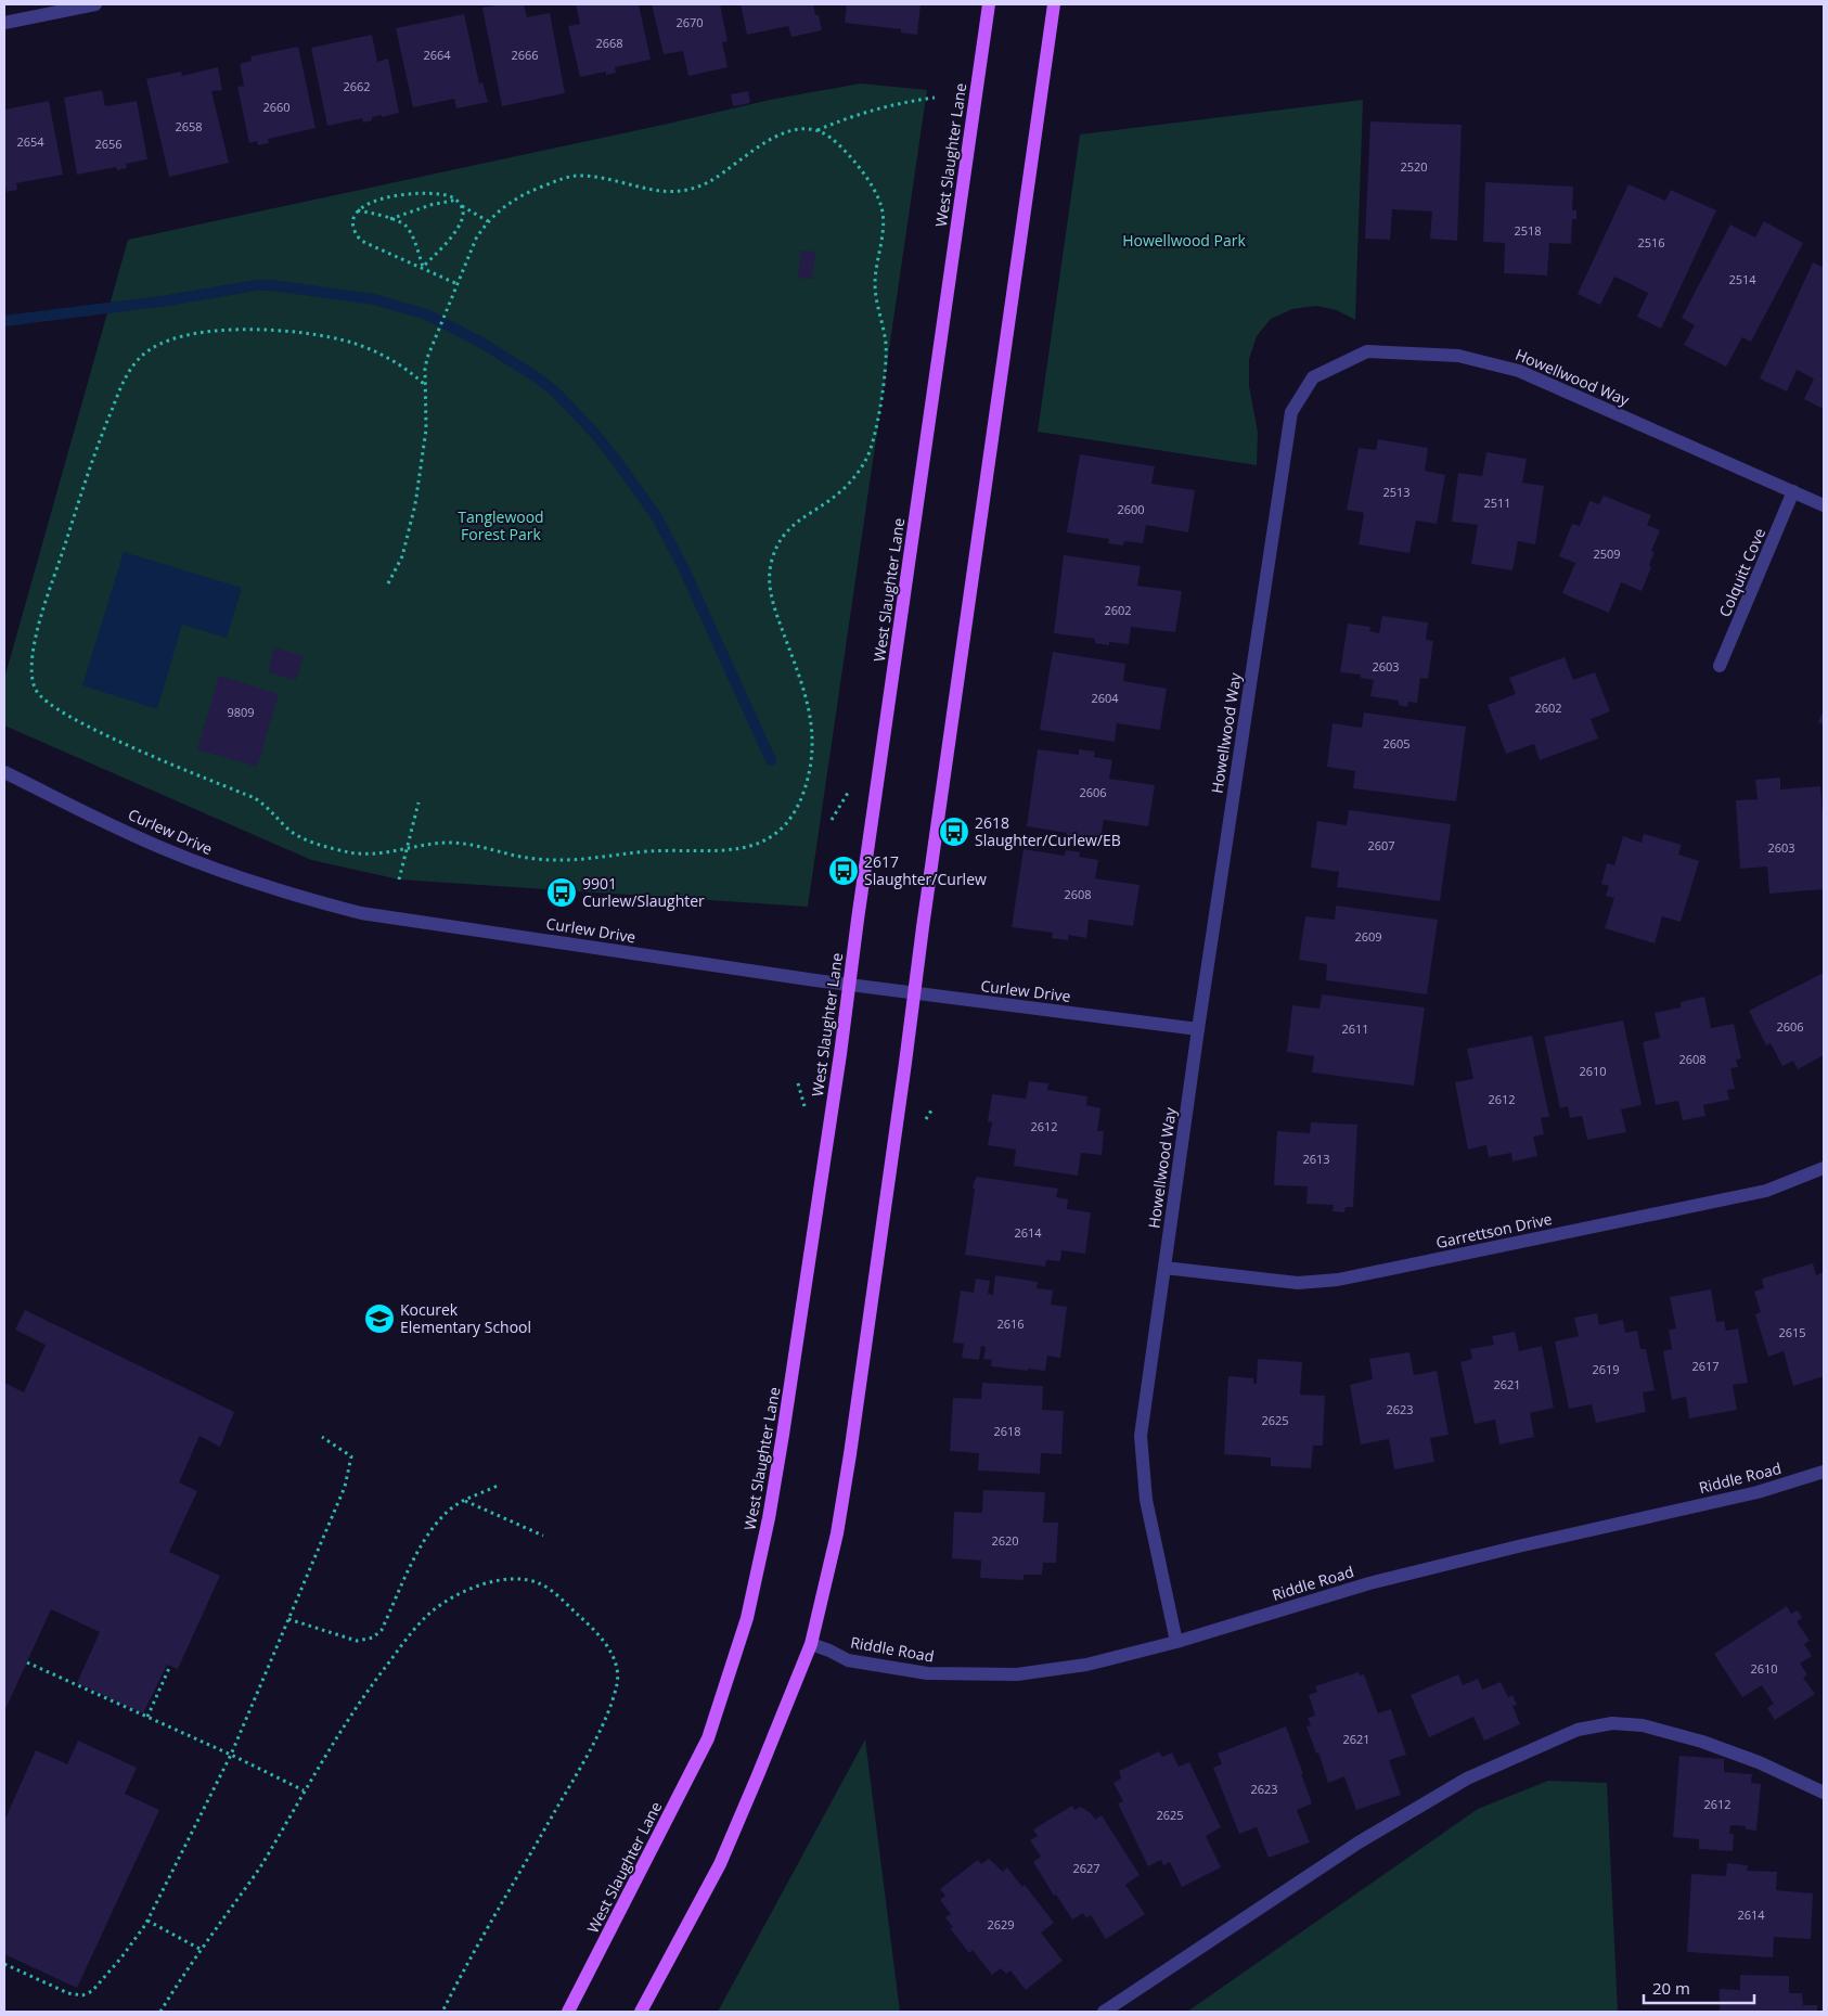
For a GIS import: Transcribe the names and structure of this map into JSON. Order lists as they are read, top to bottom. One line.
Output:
{"streets":{"main road":["West Slaughter Lane"],"street":["Howellwood Way","Colquitt Cove","Curlew Drive","Garrettson Drive","Riddle Road"]},"crossings":[["West Slaughter Lane","Curlew Drive"],["Howellwood Way","Colquitt Cove"],["Howellwood Way","Curlew Drive"],["Howellwood Way","Garrettson Drive"],["Howellwood Way","Riddle Road"]],"parks":["Howellwood Park","Tanglewood Forest Park"],"places":{"bus stop":["2618 Slaughter/Curlew/EB","2617 Slaughter/Curlew","9901 Curlew/Slaughter"],"school or university":["Kocurek Elementary School"]},"house_numbers":["2670","2668","2664","2666","2662","2660","2658","2654","2656","2520","2518","2516","2514","2513","2511","2600","2509","2602","2603","2604","2602","9809","2605","2606","2607","2603","2608","2609","2606","2611","2608","2610","2612","2612","2613","2614","2616","2615","2617","2619","2621","2623","2625","2618","2620","2610","2621","2623","2612","2625","2627","2614","2629"],"scale_bar":"20 m"}
